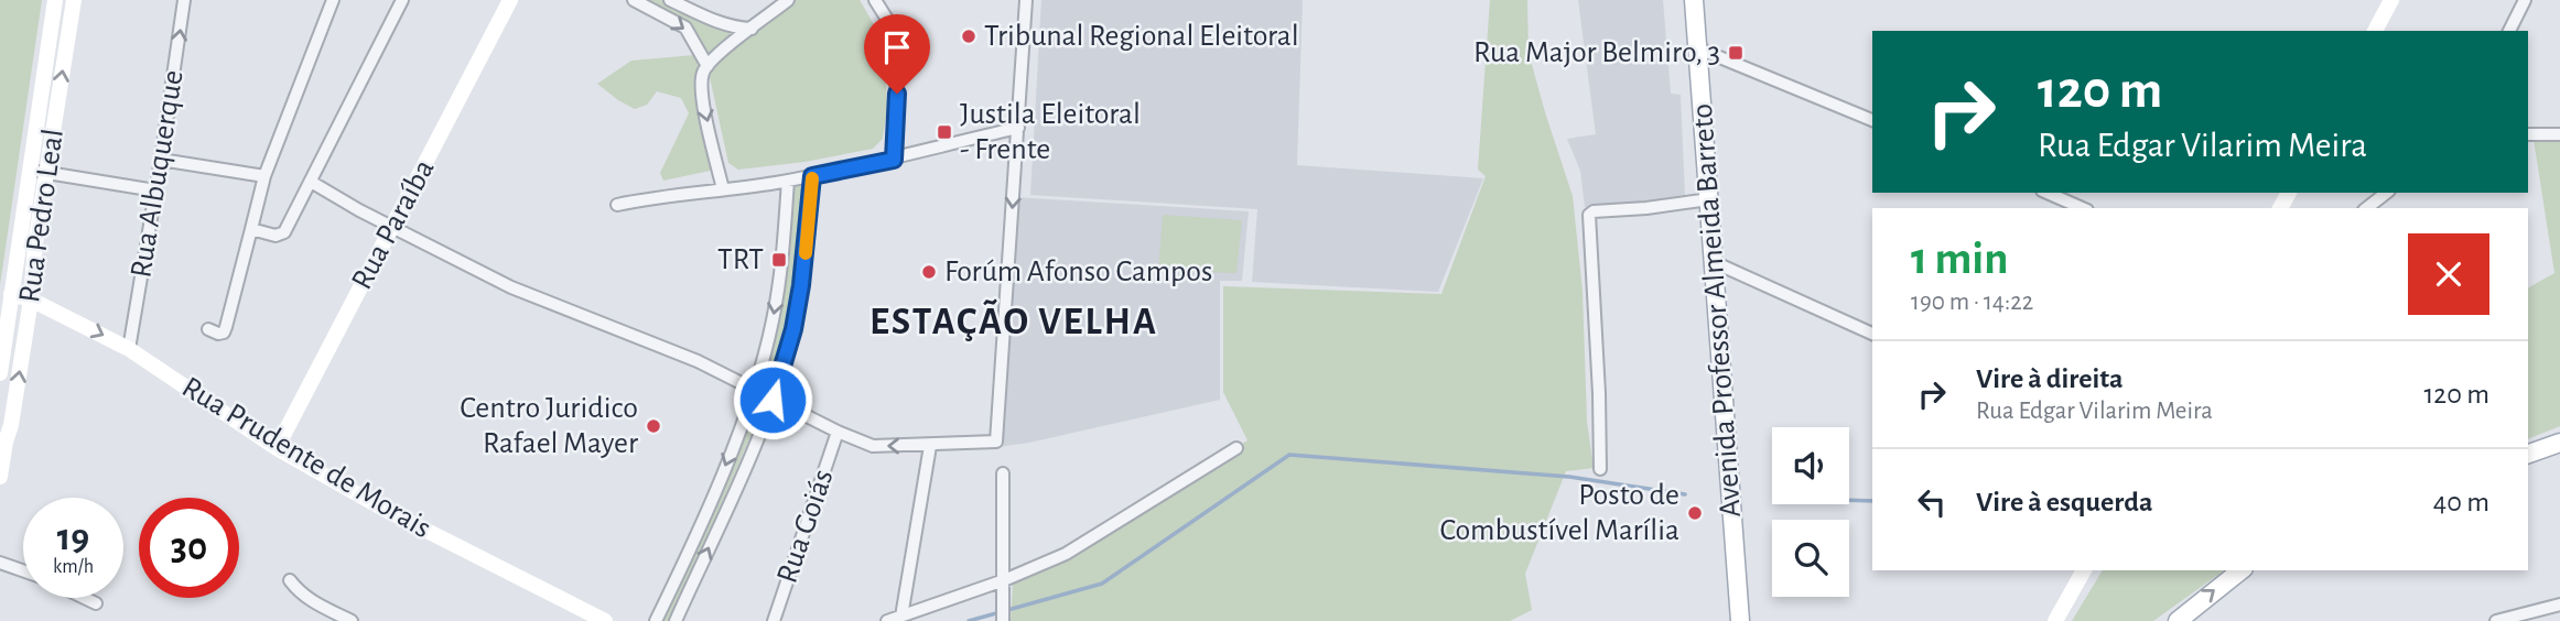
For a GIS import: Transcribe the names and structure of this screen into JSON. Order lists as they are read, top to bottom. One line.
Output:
{"streets":{"main road":["Avenida Professor Almeida Barreto"],"street":["Rua Albuquerque","Rua Pedro Leal","Rua Paraíba","Rua Prudente de Morais","Rua Goiás"]},"crossings":[["Rua Albuquerque","Rua Prudente de Morais"],["Rua Pedro Leal","Rua Prudente de Morais"],["Rua Paraíba","Rua Prudente de Morais"]],"one_way":["Rua Albuquerque"],"districts":["ESTAÇÃO VELHA"],"places":{"other":["Tribunal Regional Eleitoral","Forúm Afonso Campos","Centro Juridico Rafael Mayer","Posto de Combustível Marília"],"transit":["Rua Major Belmiro, 3","Justila Eleitoral - Frente","TRT"]},"page":{"turn":["120 m","Rua Edgar Vilarim Meira"],"heading":["1 min","190 m · 14:22"],"list":[{"name":"Vire à direita","note":"Rua Edgar Vilarim Meira","value":"120 m"},{"name":"Vire à esquerda","value":"40 m"}],"speed":"19 km/h","limit":"30"}}
